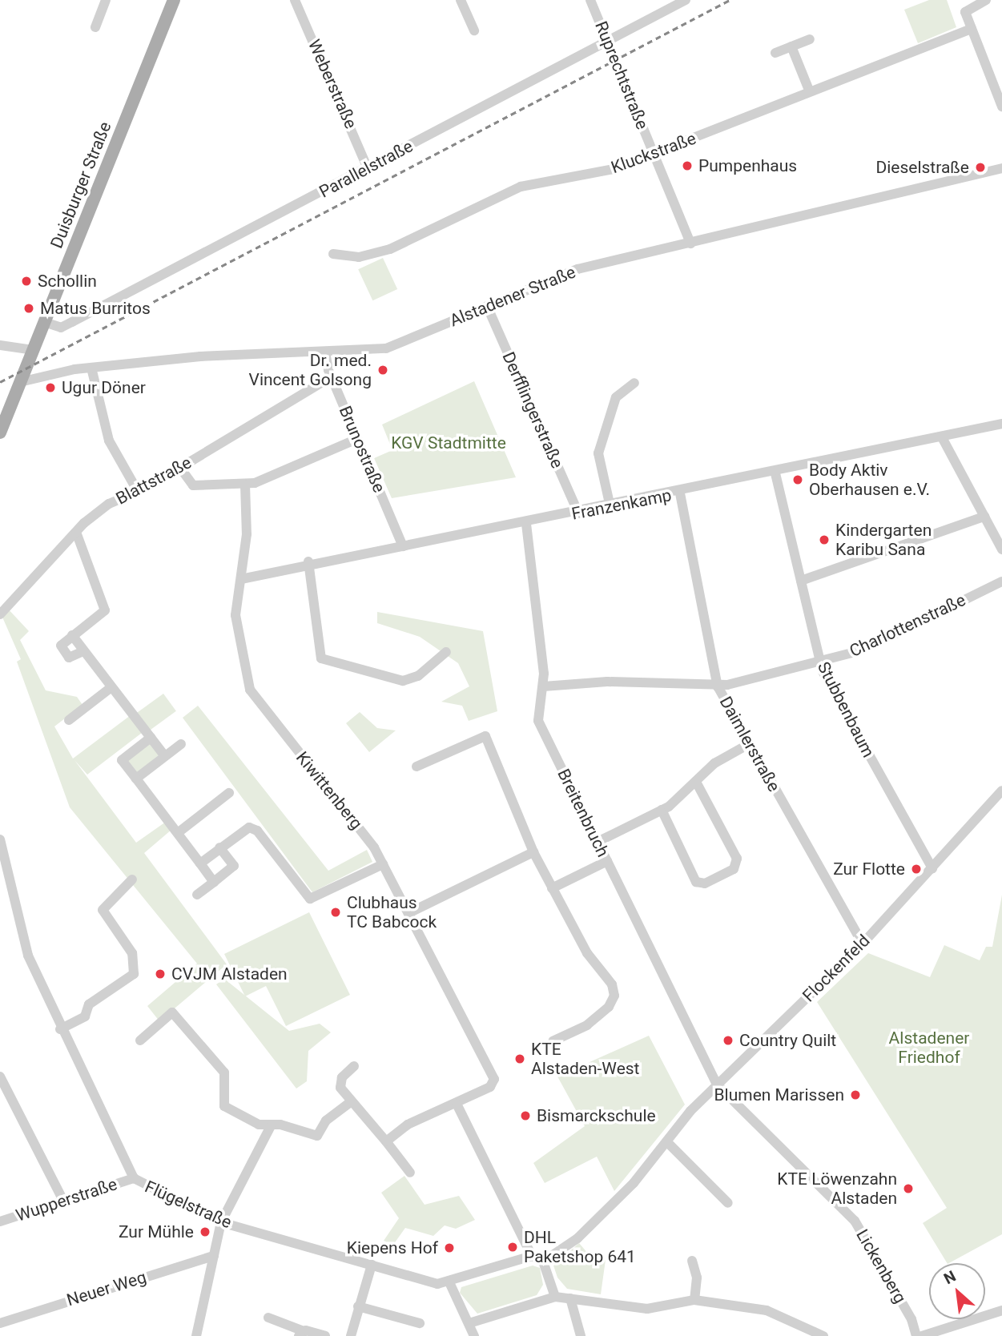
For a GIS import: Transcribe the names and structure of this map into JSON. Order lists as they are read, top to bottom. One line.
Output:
{"streets":{"main road":["Duisburger Straße"],"street":["Ruprechtstraße","Weberstraße","Kluckstraße","Parallelstraße","Alstadener Straße","Derfflingerstraße","Brunostraße","Blattstraße","Franzenkamp","Charlottenstraße","Stubbenbaum","Daimlerstraße","Kiwittenberg","Breitenbruch","Flockenfeld","Wupperstraße","Flügelstraße","Lickenberg","Neuer Weg"]},"crossings":[["Ruprechtstraße","Kluckstraße"],["Ruprechtstraße","Parallelstraße"],["Ruprechtstraße","Alstadener Straße"],["Weberstraße","Parallelstraße"],["Parallelstraße","Duisburger Straße"],["Duisburger Straße","Alstadener Straße"],["Alstadener Straße","Derfflingerstraße"],["Alstadener Straße","Brunostraße"],["Derfflingerstraße","Franzenkamp"],["Brunostraße","Blattstraße"],["Brunostraße","Franzenkamp"],["Franzenkamp","Stubbenbaum"],["Franzenkamp","Daimlerstraße"],["Franzenkamp","Kiwittenberg"],["Franzenkamp","Breitenbruch"],["Charlottenstraße","Stubbenbaum"],["Charlottenstraße","Daimlerstraße"],["Charlottenstraße","Breitenbruch"],["Stubbenbaum","Flockenfeld"],["Daimlerstraße","Flockenfeld"],["Breitenbruch","Flockenfeld"],["Breitenbruch","Lickenberg"],["Flockenfeld","Lickenberg"],["Wupperstraße","Flügelstraße"]],"parks":["KGV Stadtmitte","Alstadener Friedhof"],"places":["Pumpenhaus","Dieselstraße","Schollin","Matus Burritos","Dr. med. Vincent Golsong","Ugur Döner","Body Aktiv Oberhausen e.V.","Kindergarten Karibu Sana","Zur Flotte","Clubhaus TC Babcock","CVJM Alstaden","Country Quilt","KTE Alstaden-West","Blumen Marissen","Bismarckschule","KTE Löwenzahn Alstaden","Zur Mühle","DHL Paketshop 641","Kiepens Hof"],"north":"top left"}
